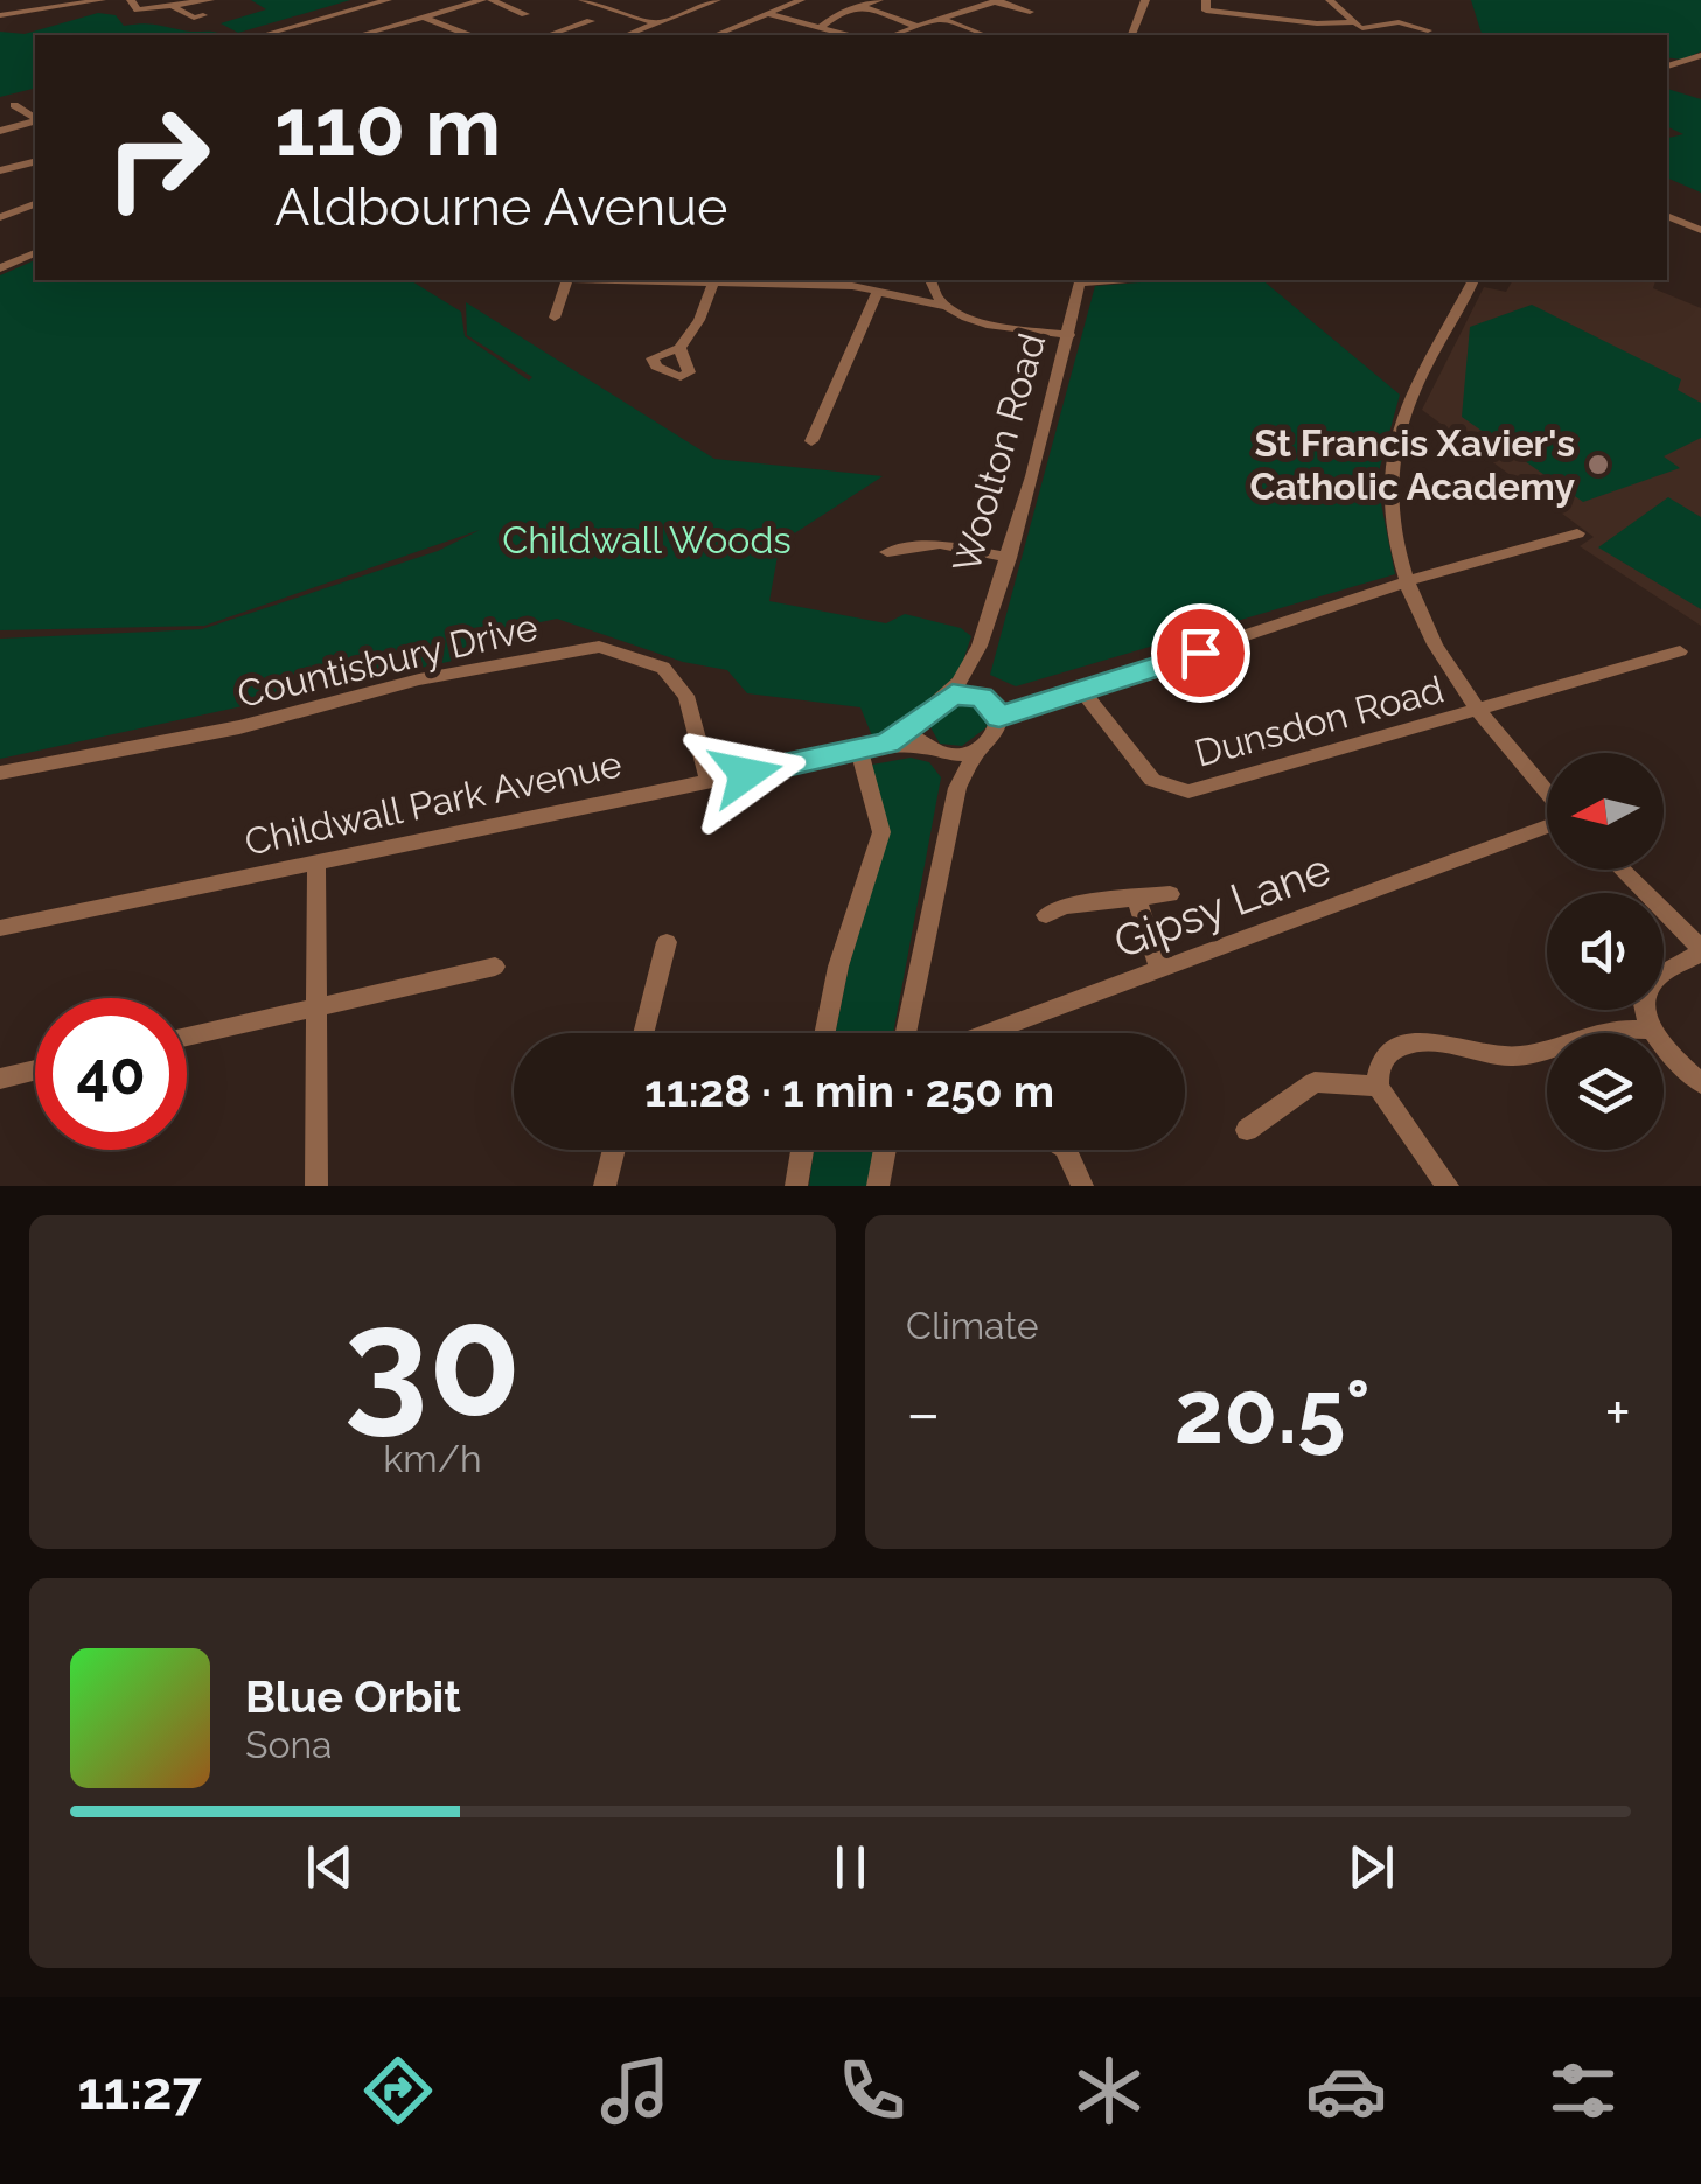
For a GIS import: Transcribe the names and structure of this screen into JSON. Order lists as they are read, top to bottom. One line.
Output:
{"streets":{"street":["Woolton Road","Countisbury Drive","Dunsdon Road","Childwall Park Avenue","Gipsy Lane"]},"crossings":[["Woolton Road","Childwall Park Avenue"],["Countisbury Drive","Childwall Park Avenue"]],"parks":["Childwall Woods"],"places":["St Francis Xavier's Catholic Academy"],"north":"left","page":{"turn":["110 m","Aldbourne Avenue"],"limit":"40","trip":"11:28 · 1 min · 250 m","tile":[["30","km/h"],"Climate"],"heat":["−","20.5°","+"],"song":["Blue Orbit","Sona"],"tabs":"11:27"}}
